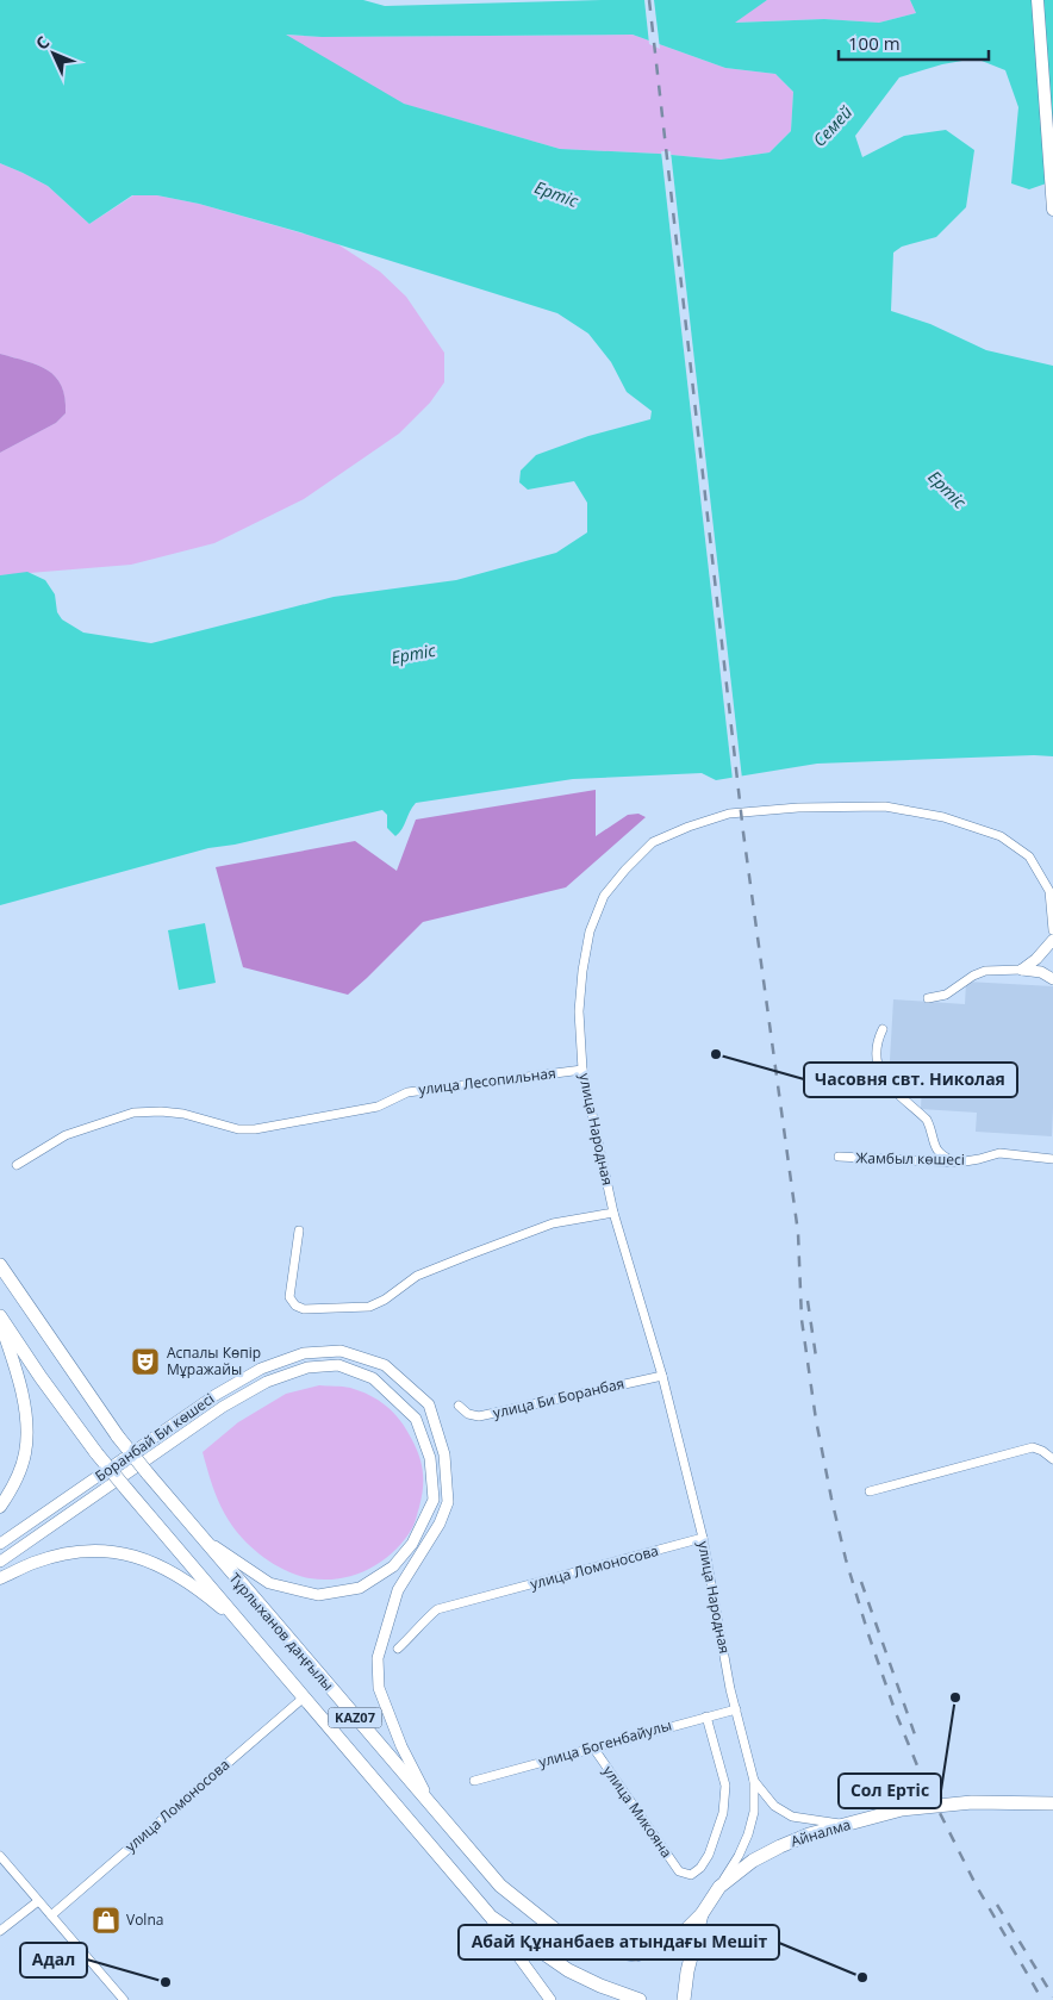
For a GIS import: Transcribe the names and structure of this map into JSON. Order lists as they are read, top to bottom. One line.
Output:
{"streets":{"highway":["Тұрлыханов даңғылы","KAZ07","Айналма"],"main road":["Боранбай Би көшесі"],"street":["улица Лесопильная","улица Народная","Жамбыл көшесі","улица Би Боранбая","улица Ломоносова","улица Богенбайулы","улица Микояна"]},"crossings":[["улица Лесопильная","улица Народная"],["улица Народная","улица Би Боранбая"],["улица Народная","улица Ломоносова"],["улица Народная","улица Богенбайулы"],["улица Народная","Айналма"],["Боранбай Би көшесі","Тұрлыханов даңғылы"],["улица Ломоносова","Тұрлыханов даңғылы"],["Тұрлыханов даңғылы","Айналма"],["улица Богенбайулы","улица Микояна"]],"water":["Семей","Ертіс"],"places":{"other":["Часовня свт. Николая","Сол Ертіс","Абай Құнанбаев атындағы Мешіт","Адал"],"theatre":["Аспалы Көпір Мұражайы"],"shop":["Volna"]},"scale_bar":"100 m","north":"top left"}
